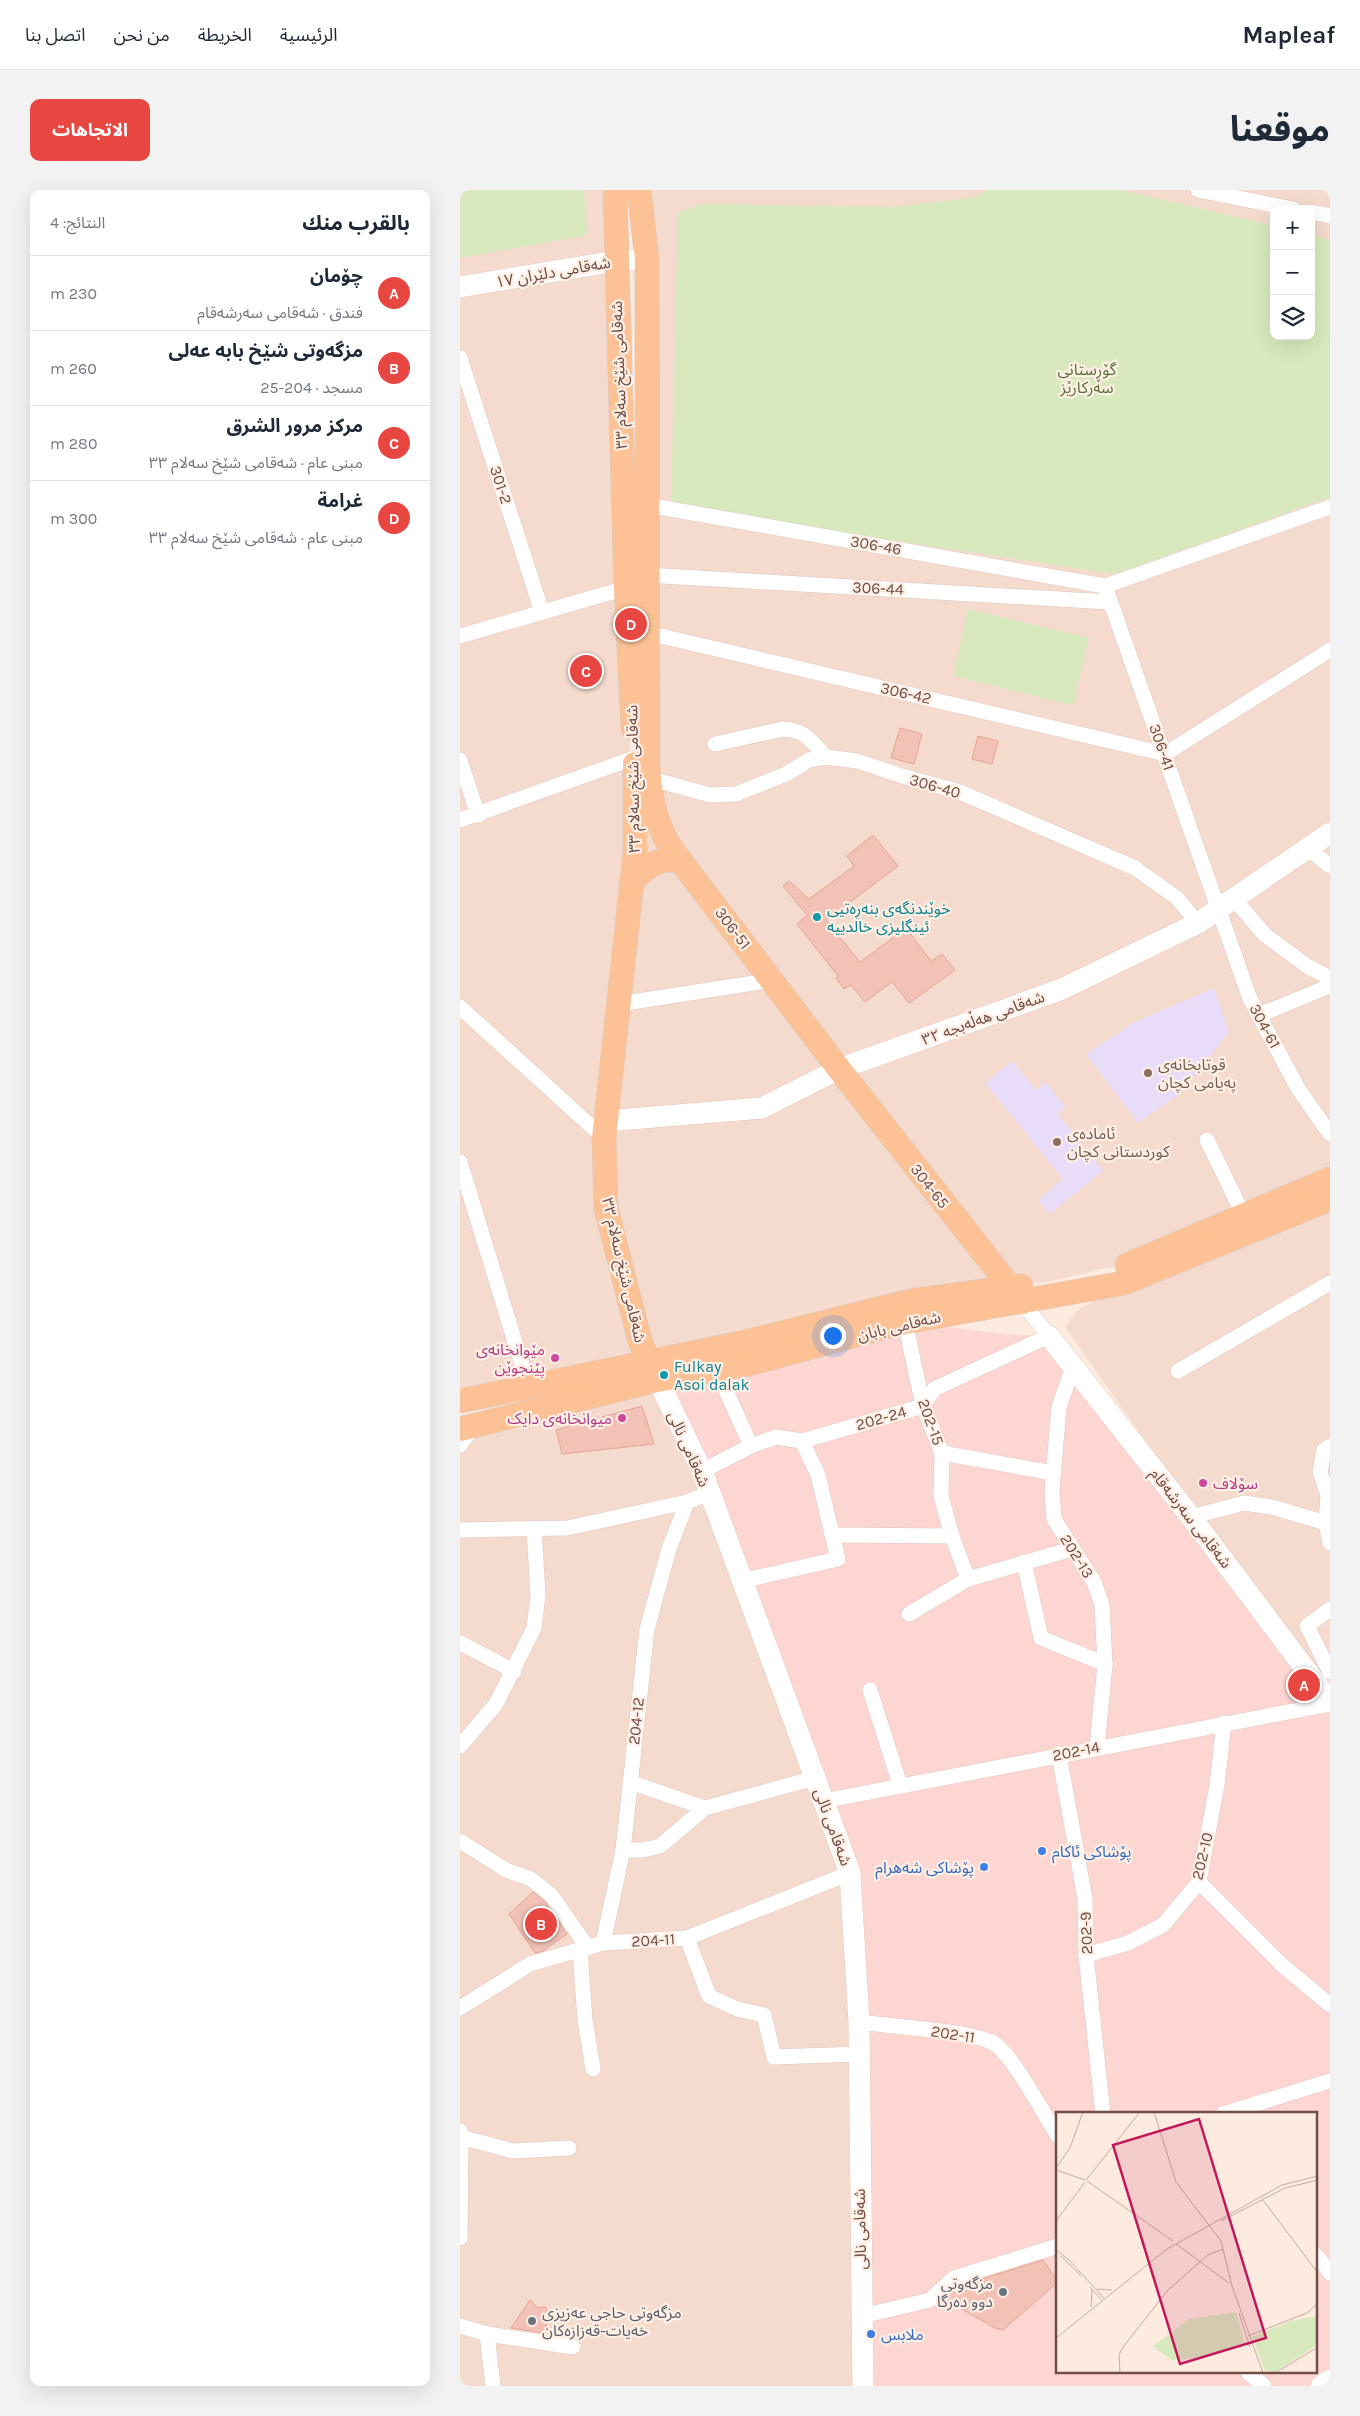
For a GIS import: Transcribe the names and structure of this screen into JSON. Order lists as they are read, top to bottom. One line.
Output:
{"streets":{"main road":["شەقامی دلێران ١٧","شەقامی شێخ سەلام ٣٣","306-51","شەقامی هەڵەبجە ٣٢","304-65","شەقامی بابان","شەقامی نالی","شەقامی سەرشەقام"],"street":["301-2","306-46","306-44","306-42","306-41","306-40","304-61","202-24","202-15","202-13","204-12","202-14","202-10","202-9","204-11","202-11"]},"crossings":[["شەقامی دلێران ١٧","شەقامی شێخ سەلام ٣٣"],["شەقامی شێخ سەلام ٣٣","306-46"],["شەقامی شێخ سەلام ٣٣","306-44"],["شەقامی شێخ سەلام ٣٣","306-42"],["شەقامی شێخ سەلام ٣٣","306-40"],["شەقامی شێخ سەلام ٣٣","306-51"],["شەقامی شێخ سەلام ٣٣","شەقامی هەڵەبجە ٣٢"],["شەقامی شێخ سەلام ٣٣","شەقامی بابان"],["شەقامی شێخ سەلام ٣٣","شەقامی نالی"],["306-46","306-41"],["306-44","306-41"],["306-42","306-41"],["306-41","شەقامی هەڵەبجە ٣٢"],["306-41","304-61"],["306-40","306-51"],["306-40","شەقامی هەڵەبجە ٣٢"],["306-51","شەقامی هەڵەبجە ٣٢"],["306-51","304-65"],["شەقامی هەڵەبجە ٣٢","304-61"],["شەقامی هەڵەبجە ٣٢","304-65"],["304-65","شەقامی بابان"],["شەقامی بابان","202-15"],["شەقامی بابان","شەقامی نالی"],["202-24","202-15"],["202-24","شەقامی نالی"],["202-24","شەقامی سەرشەقام"],["شەقامی نالی","202-14"],["شەقامی نالی","204-11"],["شەقامی نالی","202-11"],["شەقامی سەرشەقام","202-13"],["شەقامی سەرشەقام","202-14"],["202-13","202-14"],["204-12","204-11"],["202-14","202-10"],["202-14","202-9"],["202-10","202-9"]],"parks":["گۆڕستانی سەرکارێز"],"places":["خوێندنگەی بنەڕەتیی ئینگلیزی خالدییە","قوتابخانەی پەیامی کچان","ئامادەی کوردستانی کچان","مێوانخانەی پێنجوێن","Fulkay Asoi dalak","میوانخانەی دایک","سۆلاف","پۆشاکی ئاکام","پۆشاکی شەھرام","مزگەوتی دوو دەرگا","مزگەوتی حاجی عەزیزی خەیات-قەزازەکان","ملابس"],"page":{"header":"Mapleaf","nav":["الرئيسية","الخريطة","من نحن","اتصل بنا"],"title":"موقعنا","buttons":"الاتجاهات","heading":["بالقرب منك","النتائج: 4"],"map_buttons":["+","−"],"list":[{"mark":"A","name":"چۆمان","note":"فندق · شەقامی سەرشەقام","value":"230 m"},{"mark":"B","name":"مزگەوتی شێخ بابە عەلی","note":"مسجد · 204-25","value":"260 m"},{"mark":"C","name":"مرکز مرور الشرق","note":"مبنى عام · شەقامی شێخ سەلام ٣٣","value":"280 m"},{"mark":"D","name":"غرامة","note":"مبنى عام · شەقامی شێخ سەلام ٣٣","value":"300 m"}],"pins":["D","C","A","B"]}}
